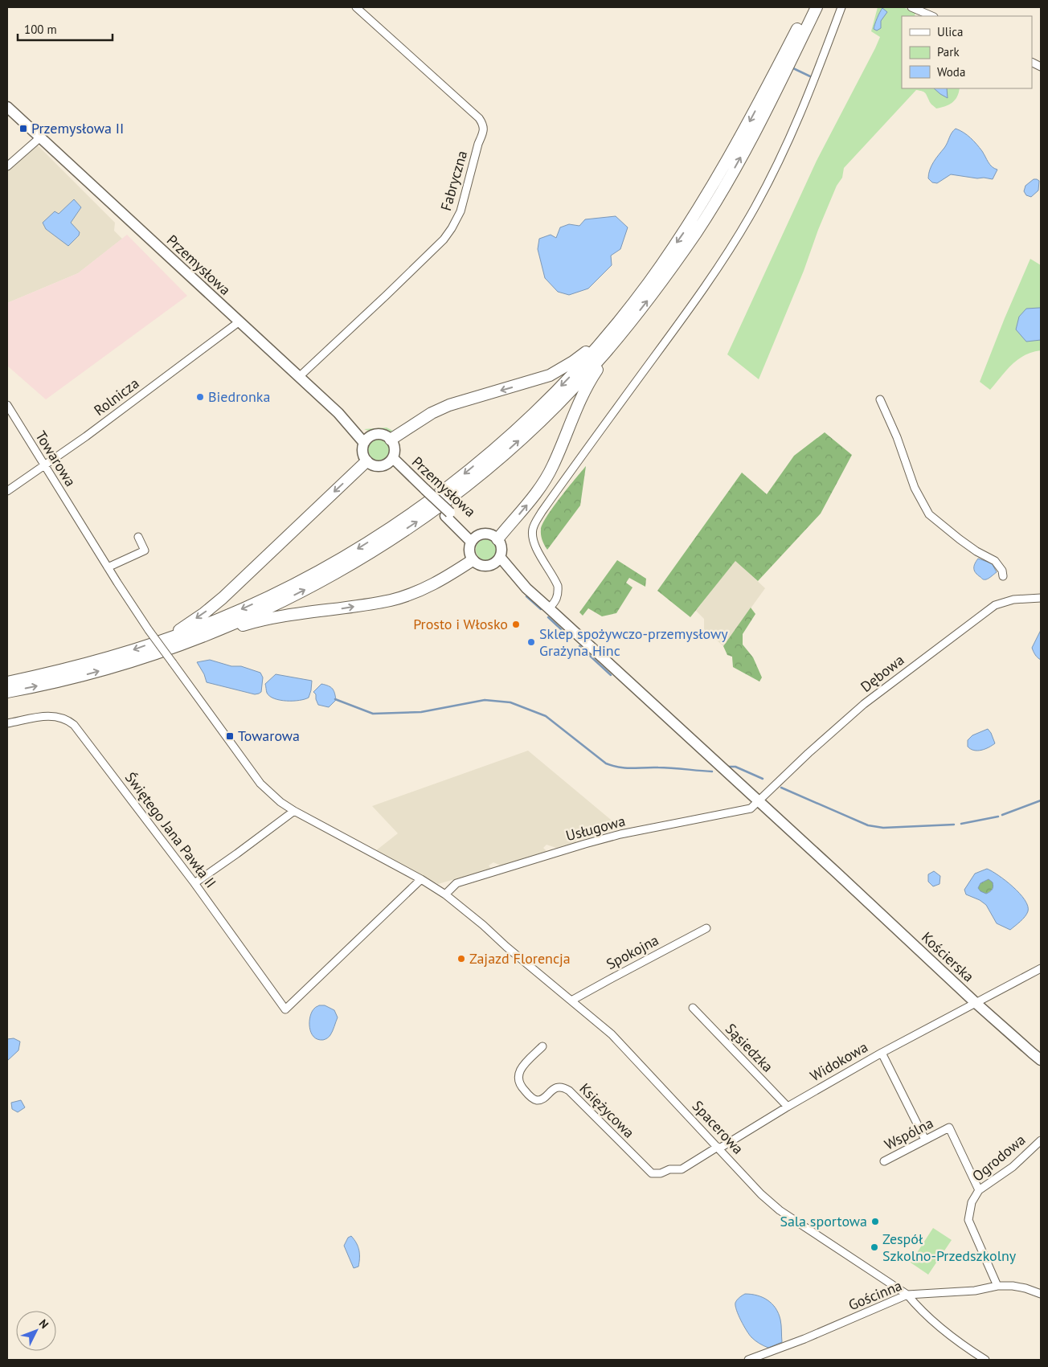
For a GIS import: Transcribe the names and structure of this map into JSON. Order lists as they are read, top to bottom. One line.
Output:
{"streets":{"main road":["Przemysłowa","Kościerska"],"street":["Fabryczna","Rolnicza","Towarowa","Dębowa","Usługowa","Świętego Jana Pawła II","Spokojna","Sąsiedzka","Widokowa","Księżycowa","Spacerowa","Wspólna","Ogrodowa","Gościnna"]},"crossings":[["Fabryczna","Przemysłowa"],["Przemysłowa","Rolnicza"],["Rolnicza","Towarowa"],["Towarowa","Usługowa"],["Towarowa","Świętego Jana Pawła II"],["Towarowa","Spacerowa"],["Dębowa","Usługowa"],["Dębowa","Kościerska"],["Usługowa","Kościerska"],["Usługowa","Spacerowa"],["Spokojna","Spacerowa"],["Kościerska","Widokowa"],["Sąsiedzka","Widokowa"],["Widokowa","Księżycowa"],["Widokowa","Spacerowa"],["Księżycowa","Spacerowa"],["Spacerowa","Gościnna"],["Wspólna","Ogrodowa"],["Ogrodowa","Gościnna"]],"places":{"transit":["Przemysłowa II","Towarowa"],"other":["Biedronka","Prosto i Włosko","Sklep spożywczo-przemysłowy Grażyna Hinc","Zajazd Florencja","Sala sportowa","Zespół Szkolno-Przedszkolny"]},"legend":["Ulica","Park","Woda"],"scale_bar":"100 m","north":"top right"}
